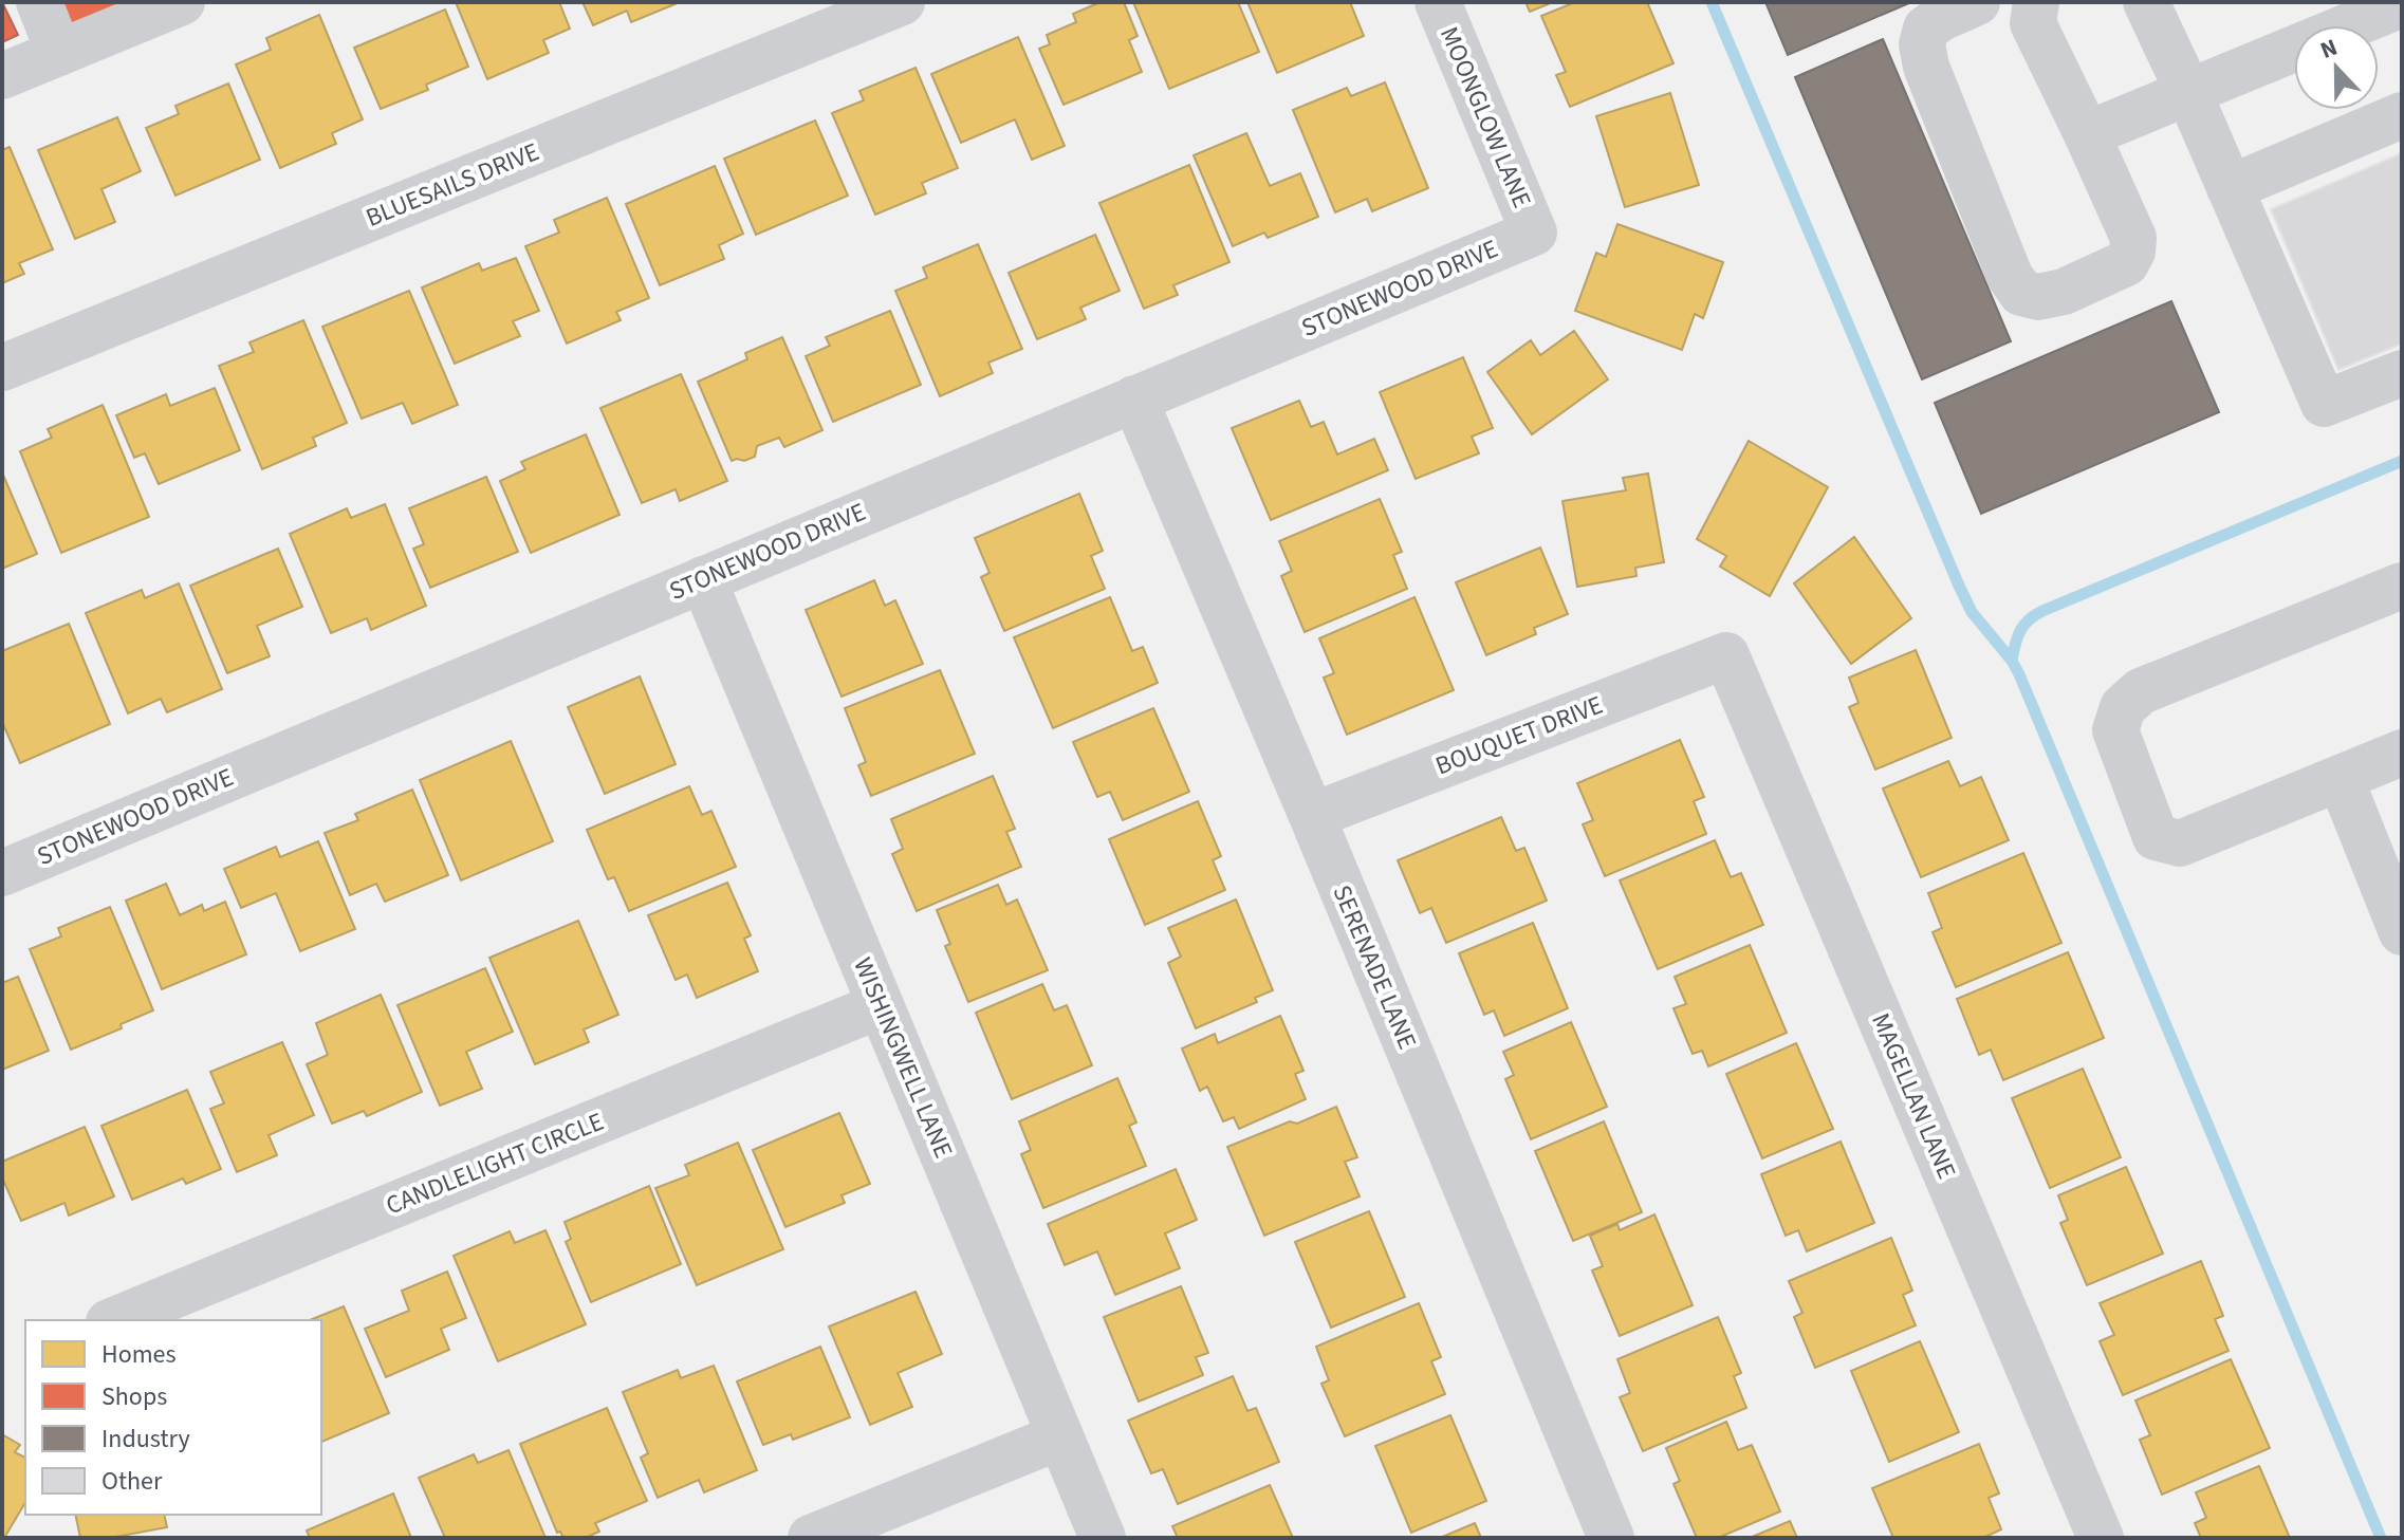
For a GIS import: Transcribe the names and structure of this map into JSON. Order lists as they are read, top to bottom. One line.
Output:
{"streets":{"street":["MOONGLOW LANE","BLUESAILS DRIVE","STONEWOOD DRIVE","BOUQUET DRIVE","SERENADE LANE","WISHINGWELL LANE","MAGELLAN LANE","CANDLELIGHT CIRCLE"]},"crossings":[["MOONGLOW LANE","STONEWOOD DRIVE"],["STONEWOOD DRIVE","SERENADE LANE"],["STONEWOOD DRIVE","WISHINGWELL LANE"],["BOUQUET DRIVE","SERENADE LANE"],["BOUQUET DRIVE","MAGELLAN LANE"],["WISHINGWELL LANE","CANDLELIGHT CIRCLE"]],"legend":["Homes","Shops","Industry","Other"],"north":"top"}
